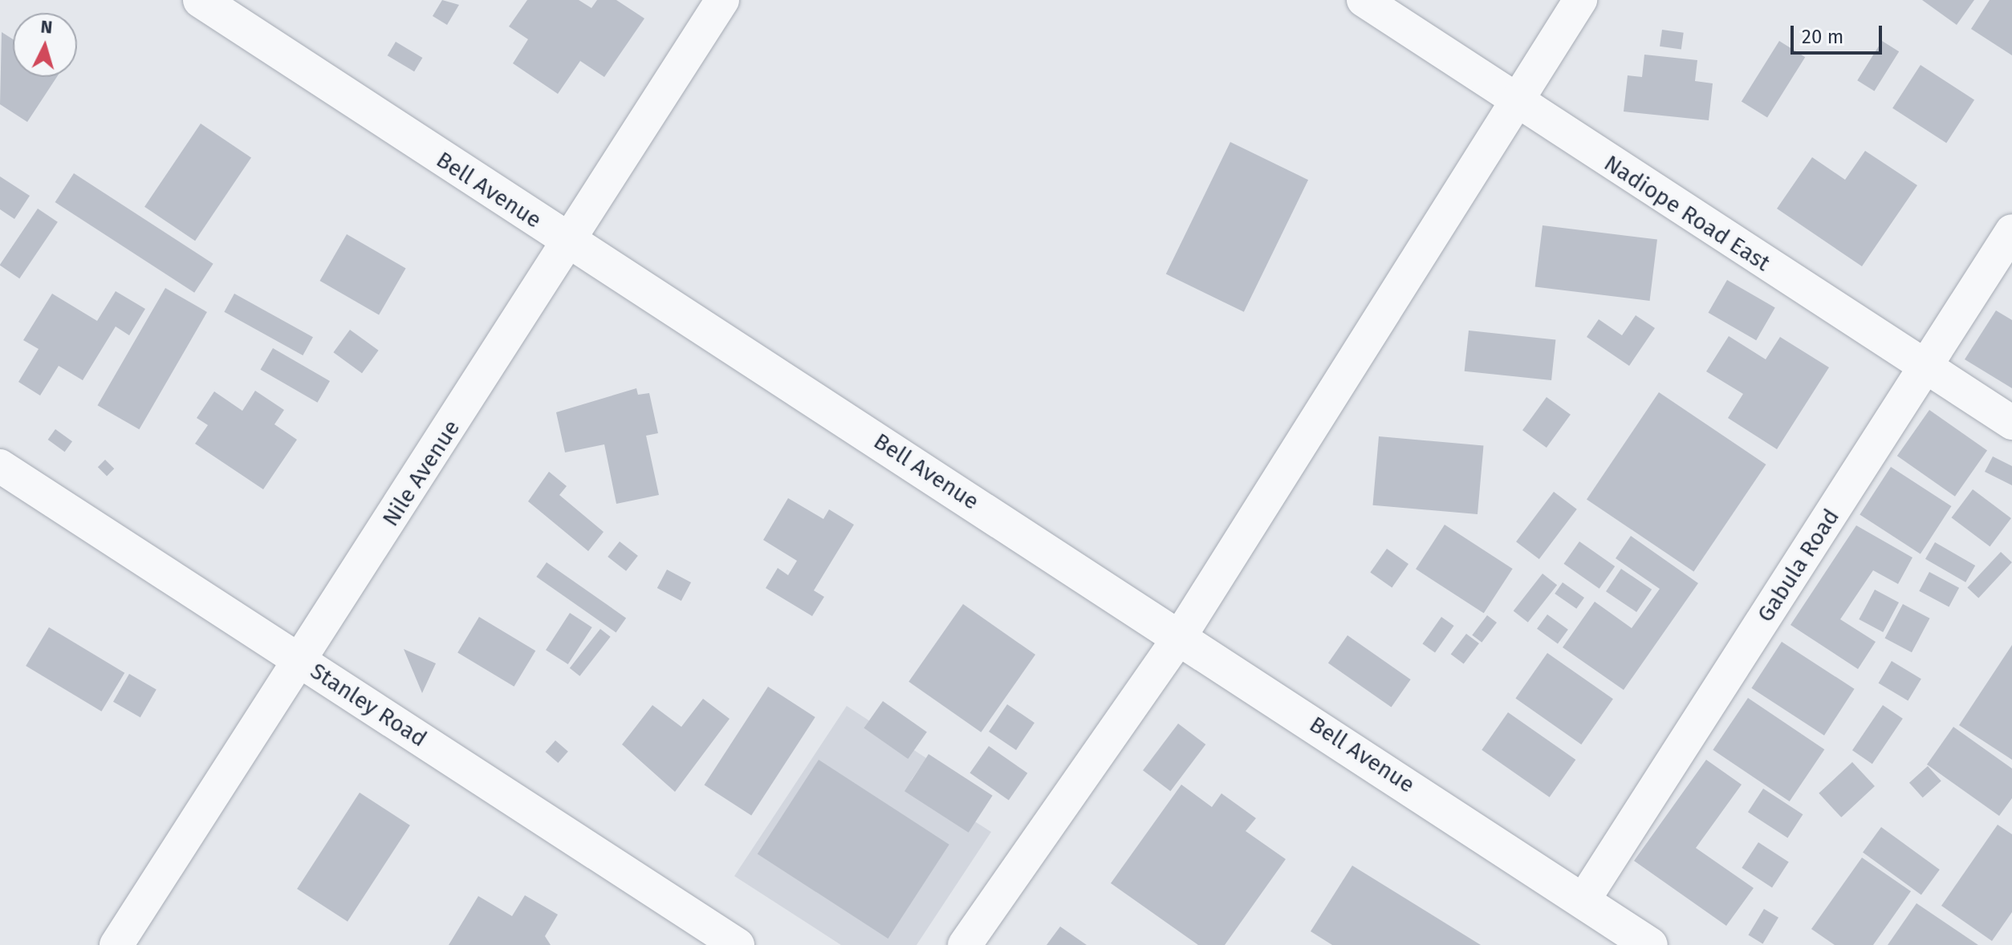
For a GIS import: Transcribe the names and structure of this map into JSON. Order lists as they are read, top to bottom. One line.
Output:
{"streets":{"street":["Bell Avenue","Nadiope Road East","Nile Avenue","Gabula Road","Stanley Road"]},"crossings":[["Bell Avenue","Nile Avenue"],["Bell Avenue","Gabula Road"],["Nadiope Road East","Gabula Road"],["Nile Avenue","Stanley Road"]],"scale_bar":"20 m","north":"top"}
